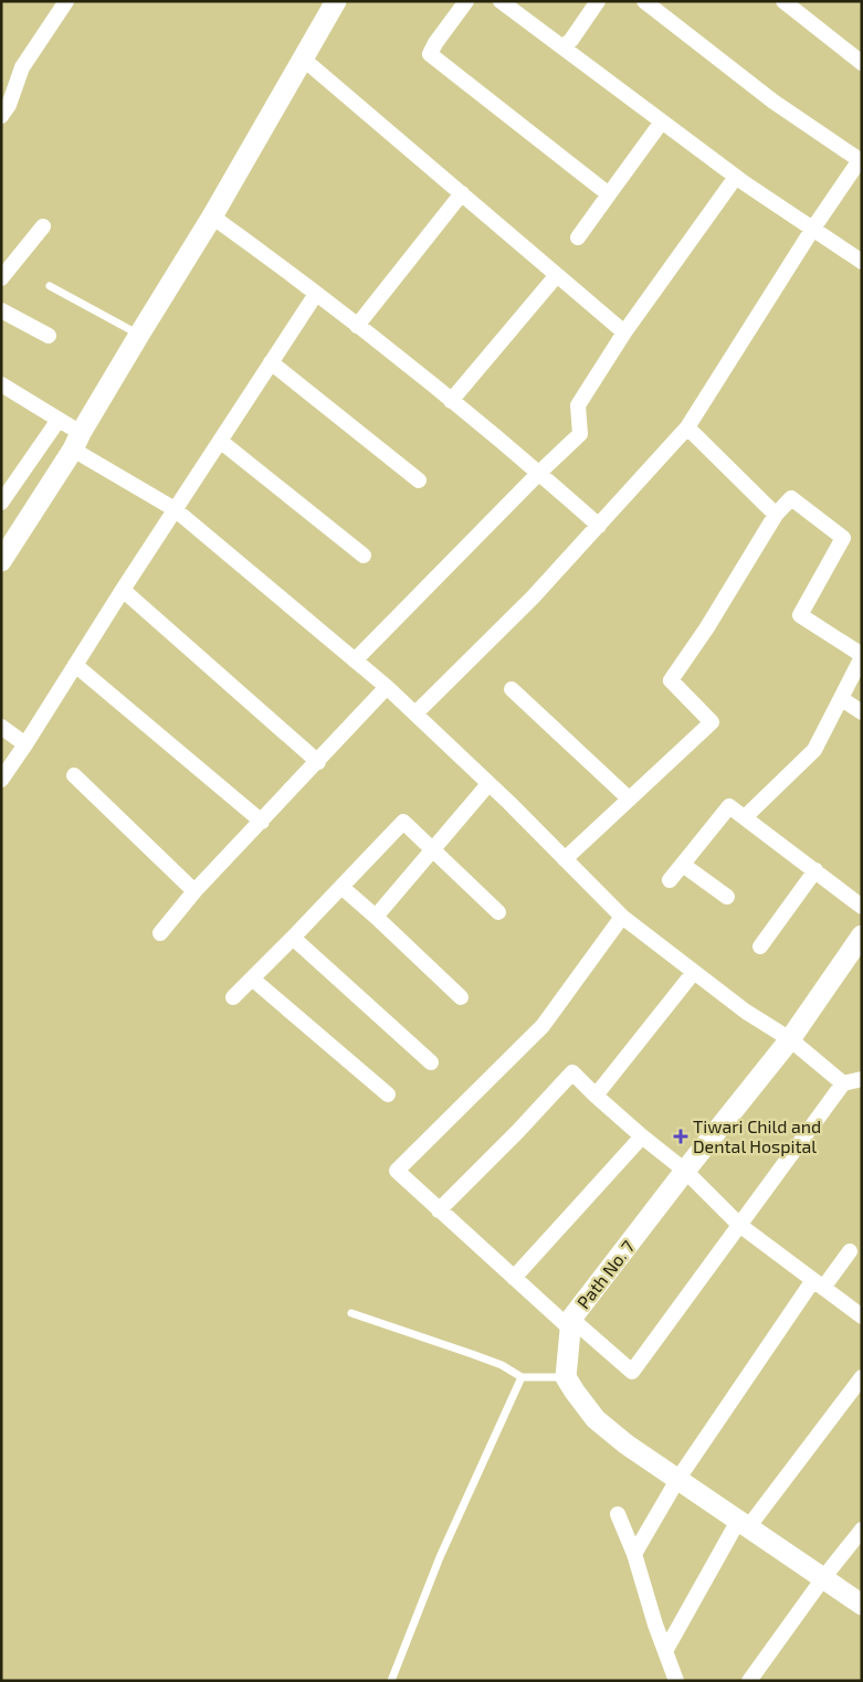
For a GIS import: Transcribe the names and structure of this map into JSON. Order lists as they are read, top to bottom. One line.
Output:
{"streets":{"street":["Path No. 7"]},"places":{"health":["Tiwari Child and Dental Hospital"]}}
